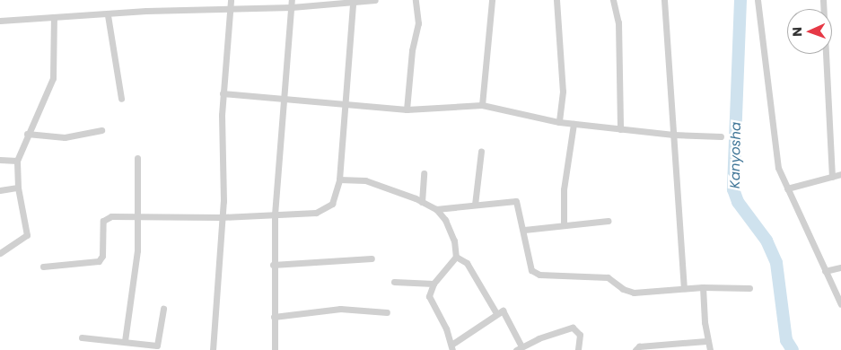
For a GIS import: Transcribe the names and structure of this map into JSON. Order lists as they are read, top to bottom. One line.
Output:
{"water":["Kanyosha"],"north":"left"}
